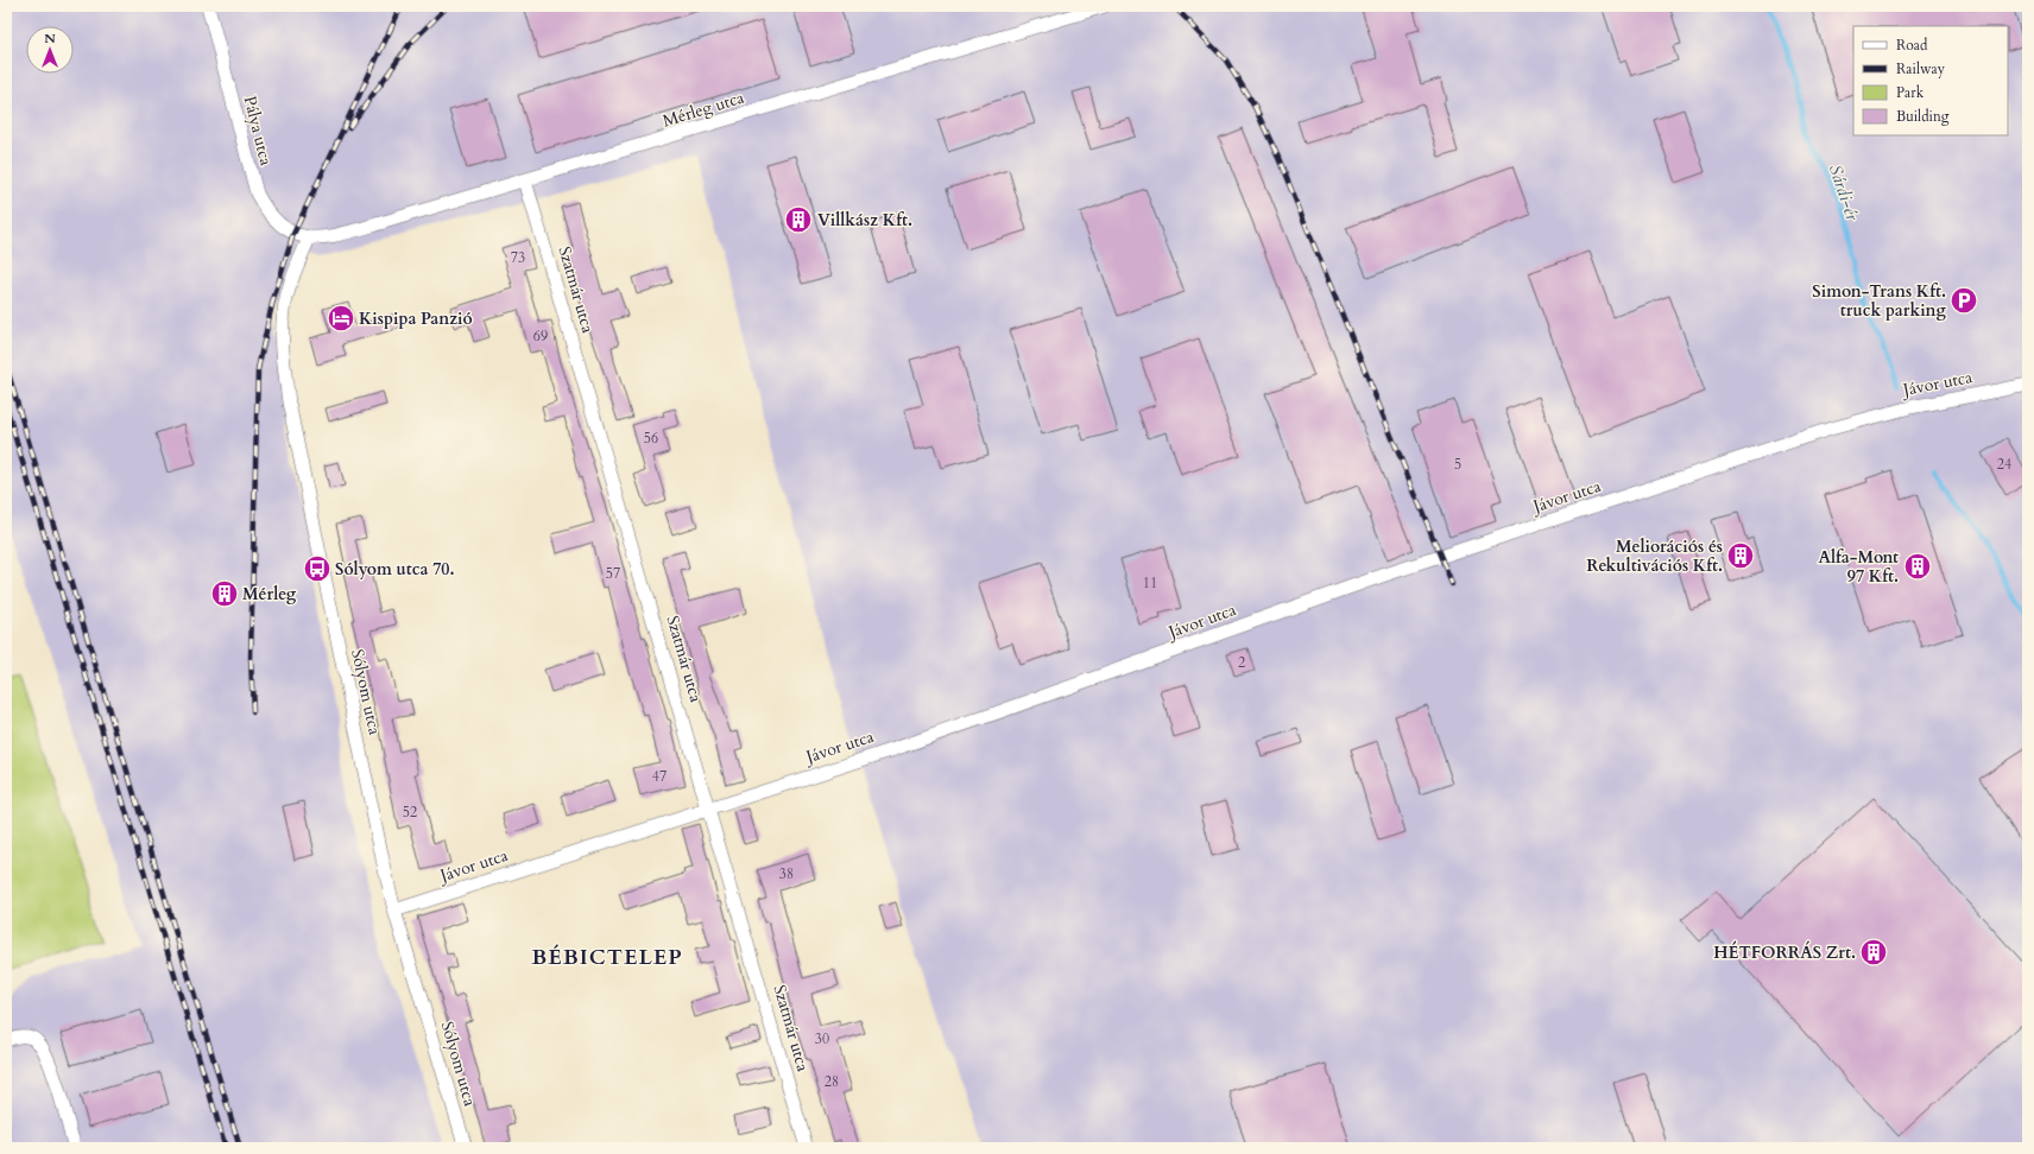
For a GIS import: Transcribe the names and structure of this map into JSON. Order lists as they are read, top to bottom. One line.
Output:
{"streets":{"street":["Mérleg utca","Pálya utca","Szatmár utca","Jávor utca","Sólyom utca"]},"crossings":[["Mérleg utca","Pálya utca"],["Mérleg utca","Szatmár utca"],["Mérleg utca","Sólyom utca"],["Pálya utca","Sólyom utca"],["Szatmár utca","Jávor utca"],["Jávor utca","Sólyom utca"]],"districts":["BÉBICTELEP"],"water":["Sárdi-ér"],"places":{"building":["Villkász Kft.","Meliorációs és Rekultivációs Kft.","Alfa-Mont 97 Kft.","Mérleg","HÉTFORRÁS Zrt."],"parking":["Simon-Trans Kft. truck parking"],"hotel":["Kispipa Panzió"],"bus stop":["Sólyom utca 70."]},"house_numbers":["73","69","56","5","24","57","11","2","47","52","38","30","28"],"legend":["Road","Railway","Park","Building"],"north":"top"}
